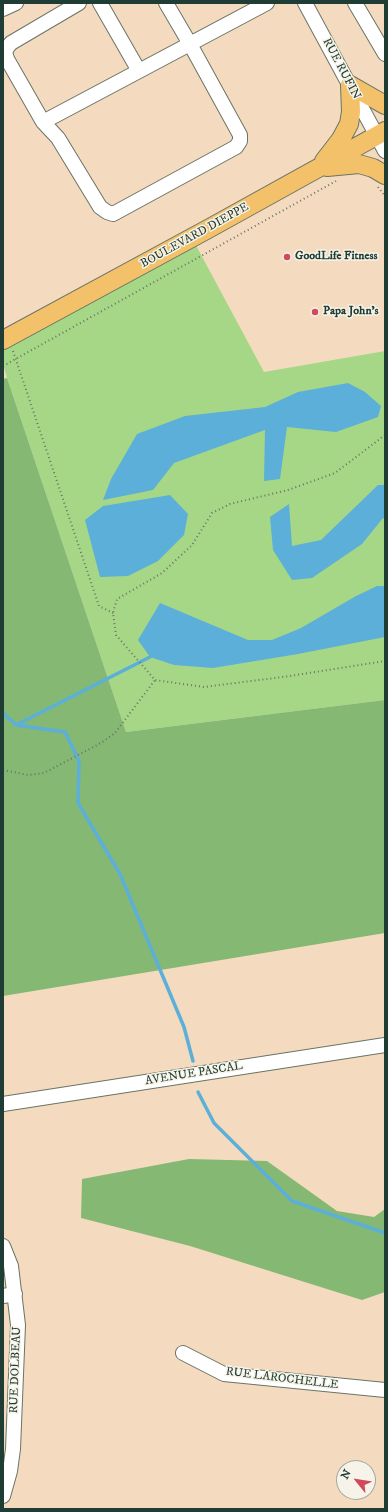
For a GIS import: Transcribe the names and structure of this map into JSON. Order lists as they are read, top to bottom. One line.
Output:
{"streets":{"main road":["BOULEVARD DIEPPE"],"street":["RUE RUFIN","AVENUE PASCAL","RUE DOLBEAU","RUE LAROCHELLE"]},"crossings":[["RUE RUFIN","BOULEVARD DIEPPE"]],"places":["GoodLife Fitness","Papa John's"],"north":"top left"}
